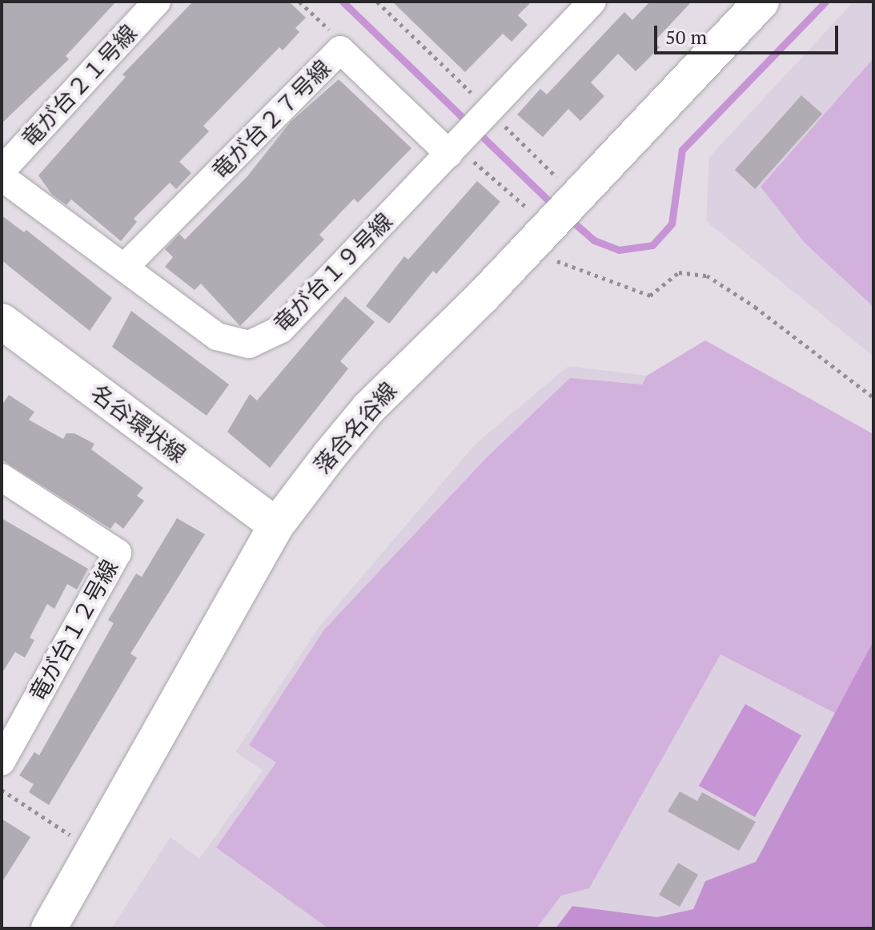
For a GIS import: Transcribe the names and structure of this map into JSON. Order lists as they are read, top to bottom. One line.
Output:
{"streets":{"street":["竜が台２１号線","竜が台２７号線","竜が台１９号線","名谷環状線","落合名谷線","竜が台１２号線"]},"crossings":[["竜が台２７号線","竜が台１９号線"],["名谷環状線","落合名谷線"]],"scale_bar":"50 m"}
